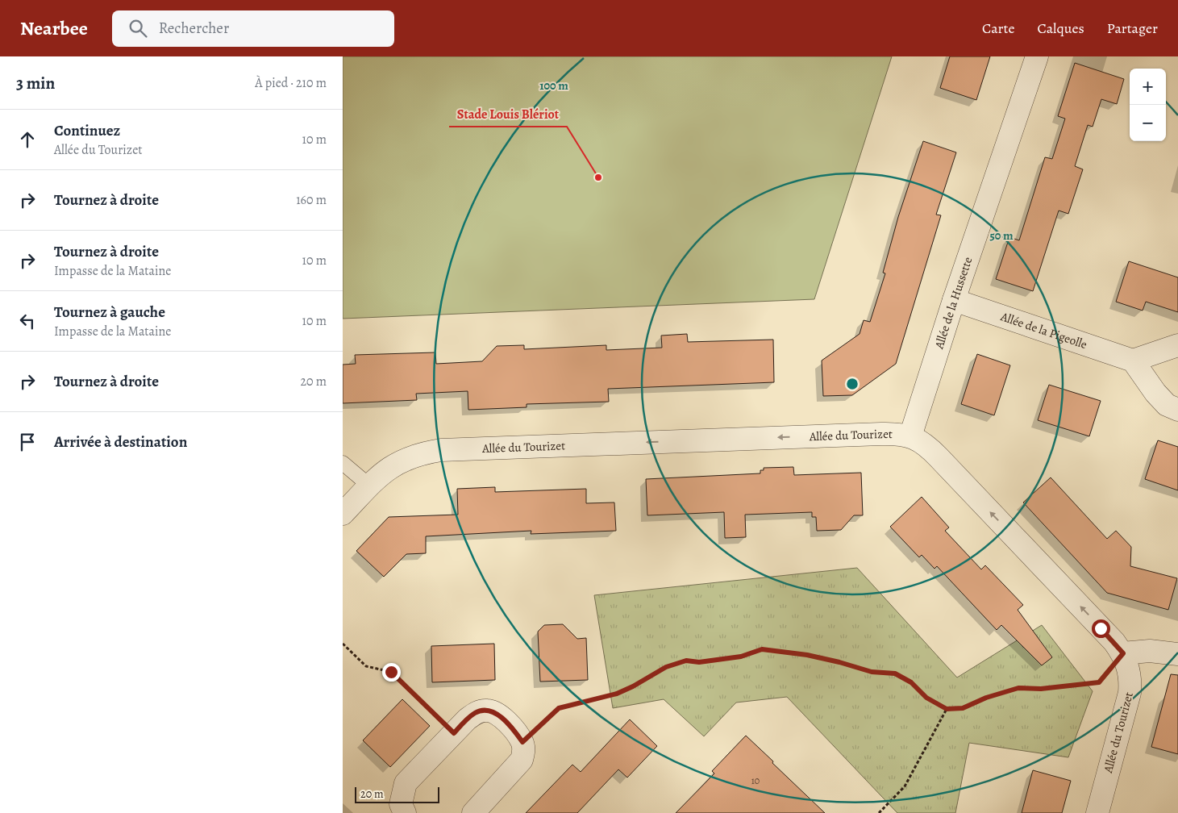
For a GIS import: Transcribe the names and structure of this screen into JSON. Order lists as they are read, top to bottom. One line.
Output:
{"streets":{"street":["Allée de la Hussette","Allée de la Pigeolle","Allée du Tourizet"]},"crossings":[["Allée de la Hussette","Allée de la Pigeolle"],["Allée de la Hussette","Allée du Tourizet"]],"one_way":["Allée du Tourizet"],"places":["Stade Louis Blériot"],"house_numbers":["10"],"scale_bar":"20 m","page":{"header":"Nearbee","search":"Rechercher","nav":["Carte","Calques","Partager"],"heading":["3 min","À pied · 210 m"],"map_buttons":["+","−"],"list":[["Continuez","Allée du Tourizet","10 m"],["Tournez à droite","160 m"],["Tournez à droite","Impasse de la Mataine","10 m"],["Tournez à gauche","Impasse de la Mataine","10 m"],["Tournez à droite","20 m"],"Arrivée à destination"],"scale":"20 m"},"rings":["100 m","50 m"]}
